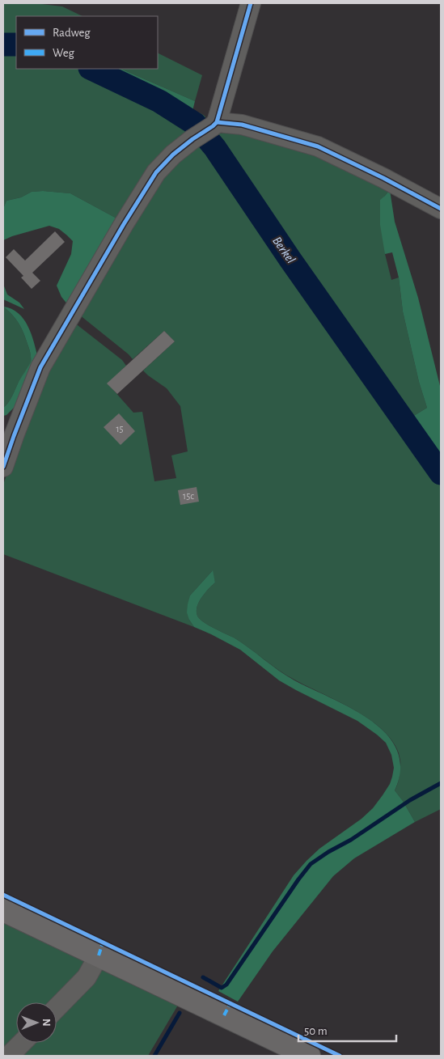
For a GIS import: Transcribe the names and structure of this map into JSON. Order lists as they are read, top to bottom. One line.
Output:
{"water":["Berkel"],"house_numbers":["15","15c"],"legend":["Radweg","Weg"],"scale_bar":"50 m","north":"right"}
